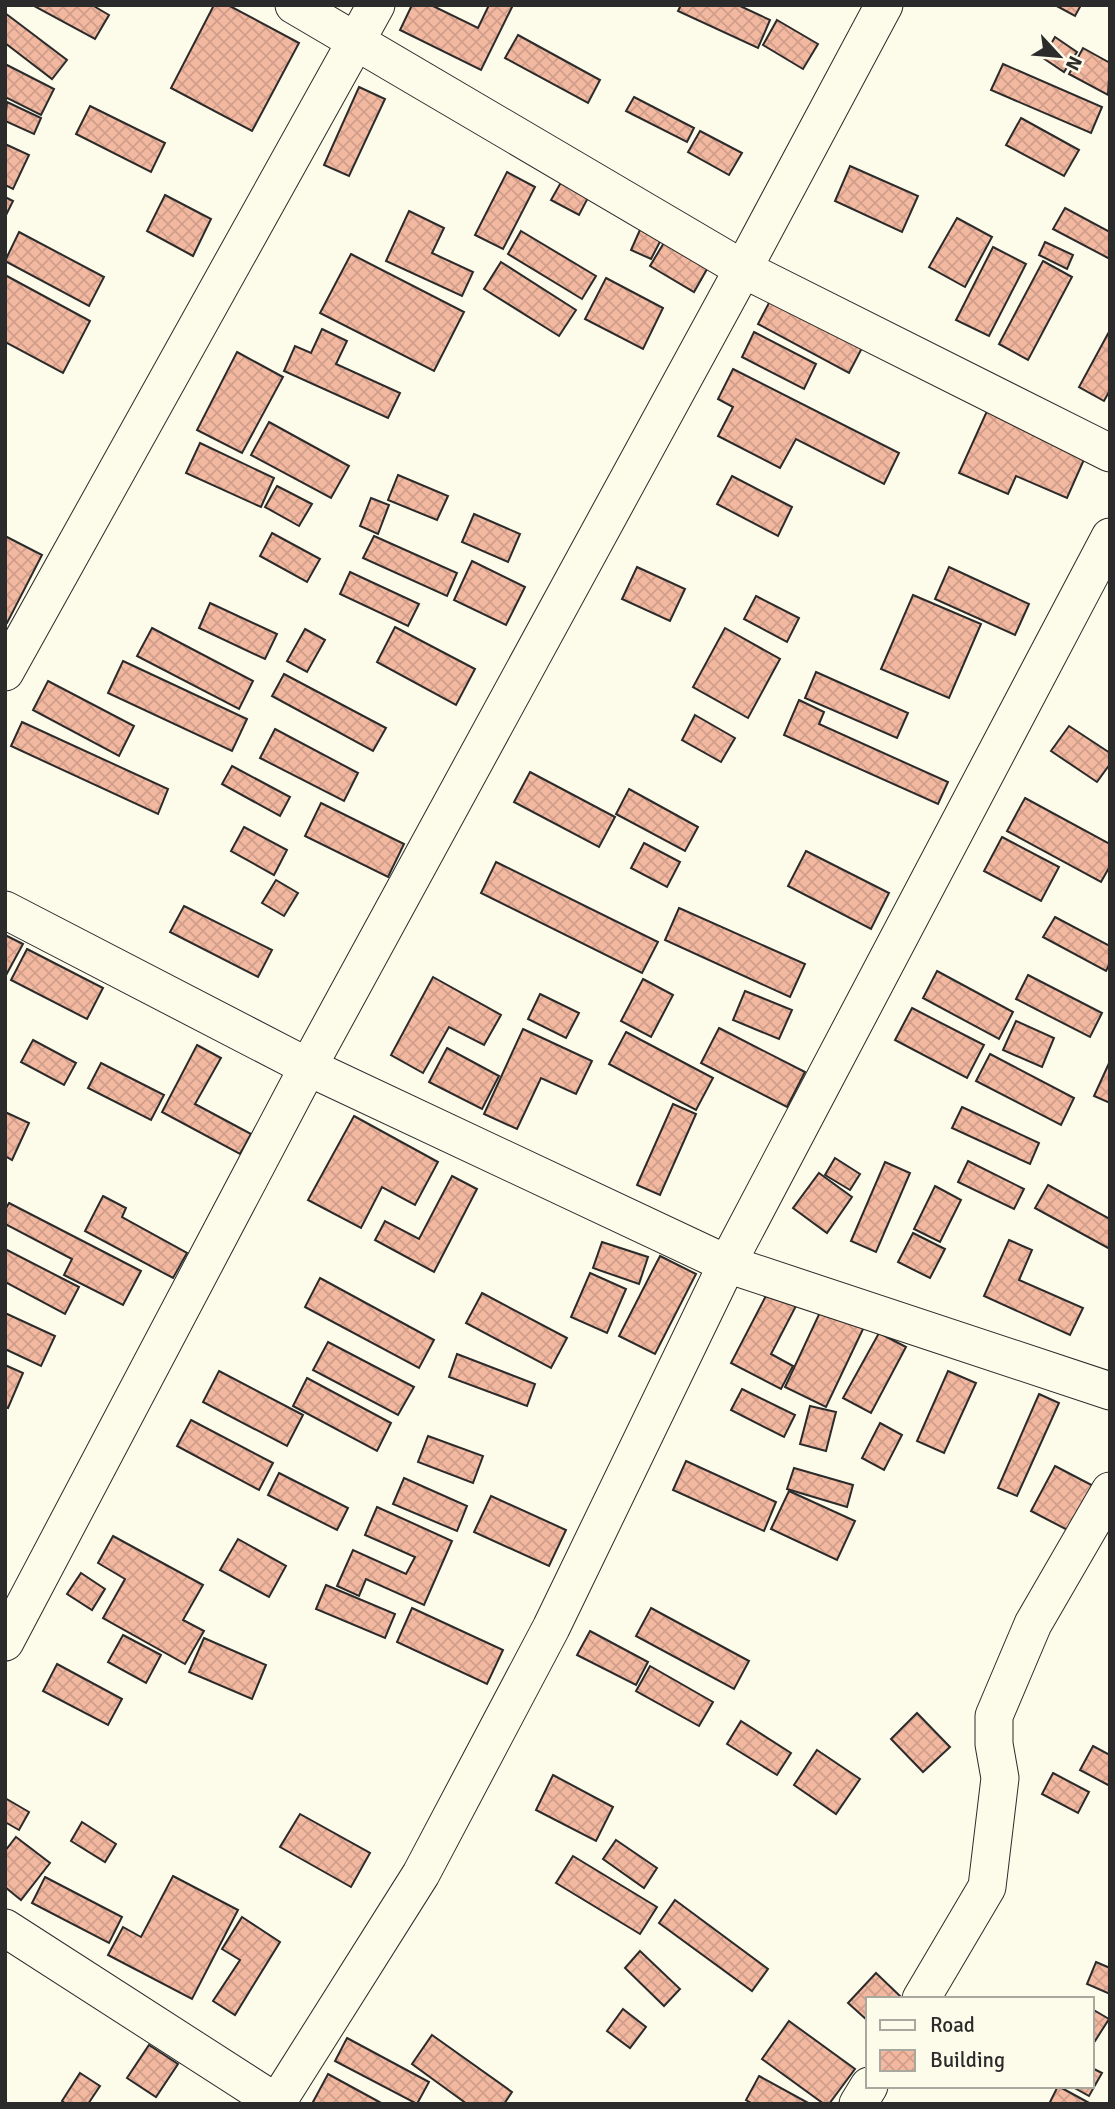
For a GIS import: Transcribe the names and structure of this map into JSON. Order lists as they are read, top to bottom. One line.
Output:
{"legend":["Road","Building"],"north":"bottom right"}
